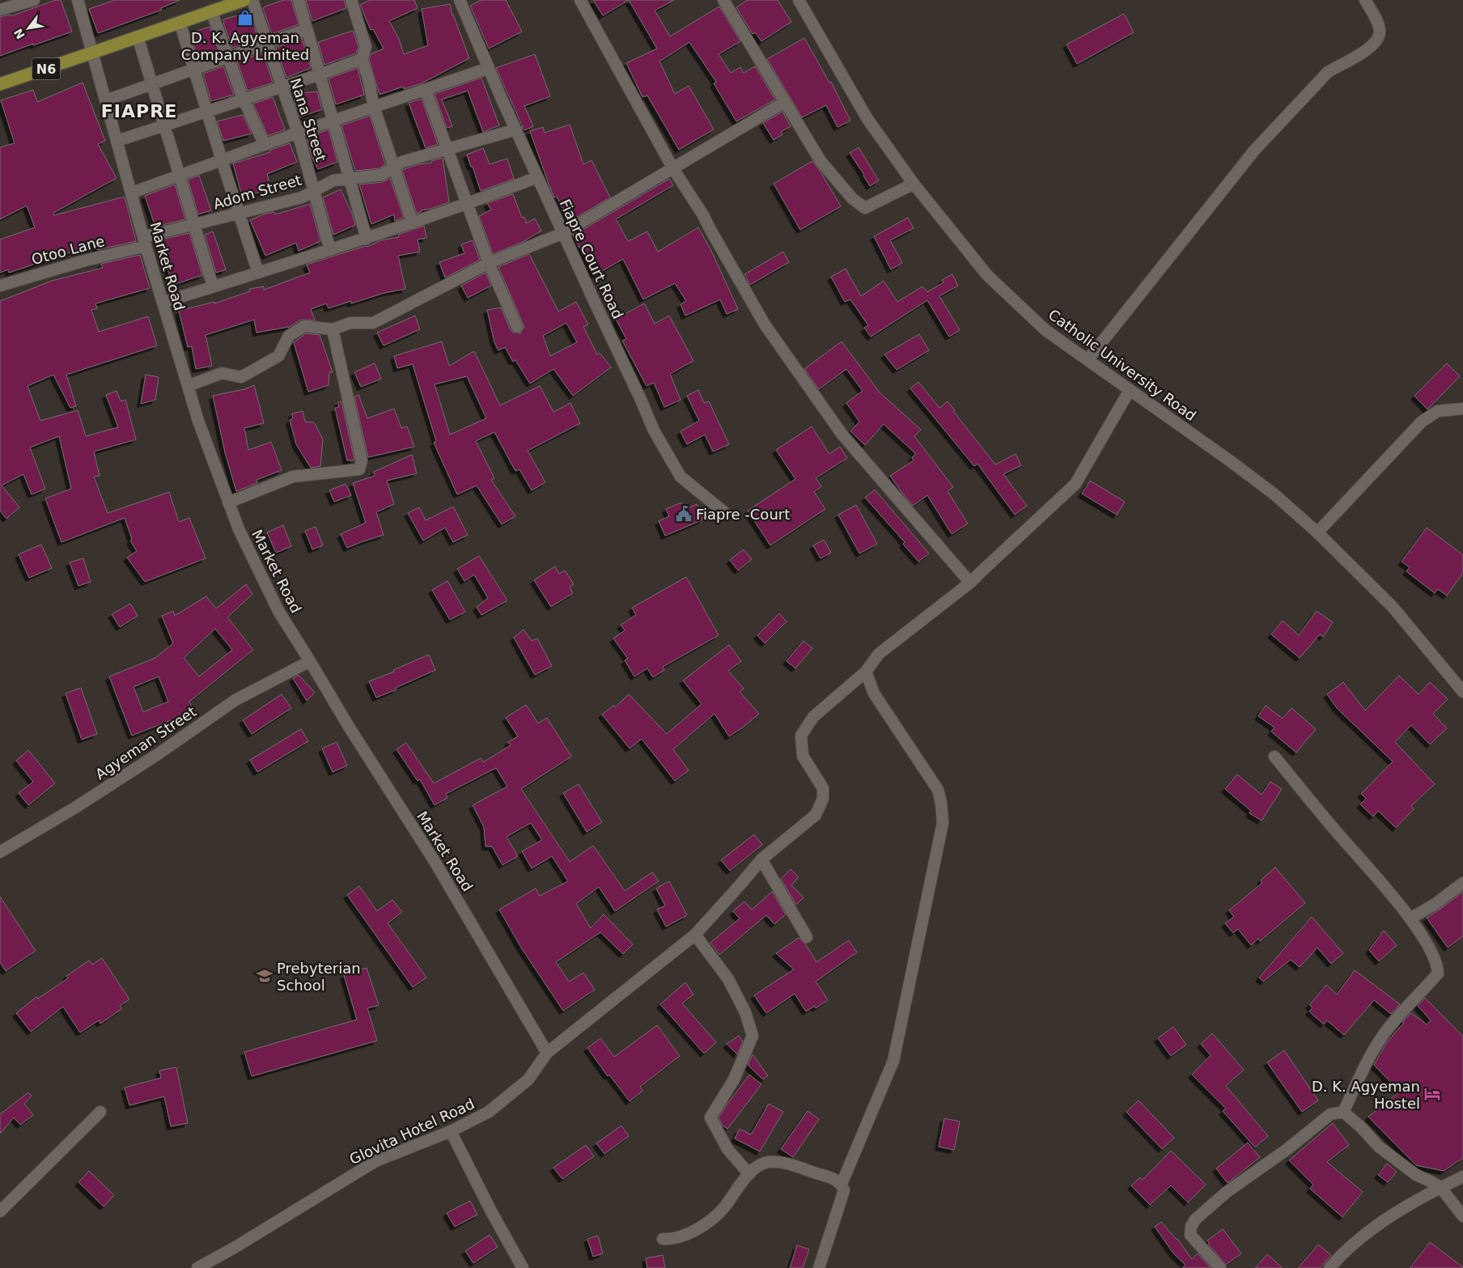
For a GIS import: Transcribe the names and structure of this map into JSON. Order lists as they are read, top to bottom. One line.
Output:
{"streets":{"main road":["N6"],"street":["Nana Street","Adom Street","Otoo Lane","Fiapre Court Road","Market Road","Catholic University Road","Agyeman Street","Glovita Hotel Road"]},"crossings":[["N6","Market Road"],["Nana Street","Adom Street"],["Adom Street","Otoo Lane"],["Adom Street","Fiapre Court Road"],["Adom Street","Market Road"],["Otoo Lane","Market Road"],["Market Road","Agyeman Street"],["Market Road","Glovita Hotel Road"],["Catholic University Road","Glovita Hotel Road"]],"districts":["FIAPRE"],"places":{"shop":["D. K. Agyeman Company Limited"],"public building":["Fiapre -Court"],"school or university":["Prebyterian School"],"hotel":["D. K. Agyeman Hostel"]},"north":"bottom left"}
